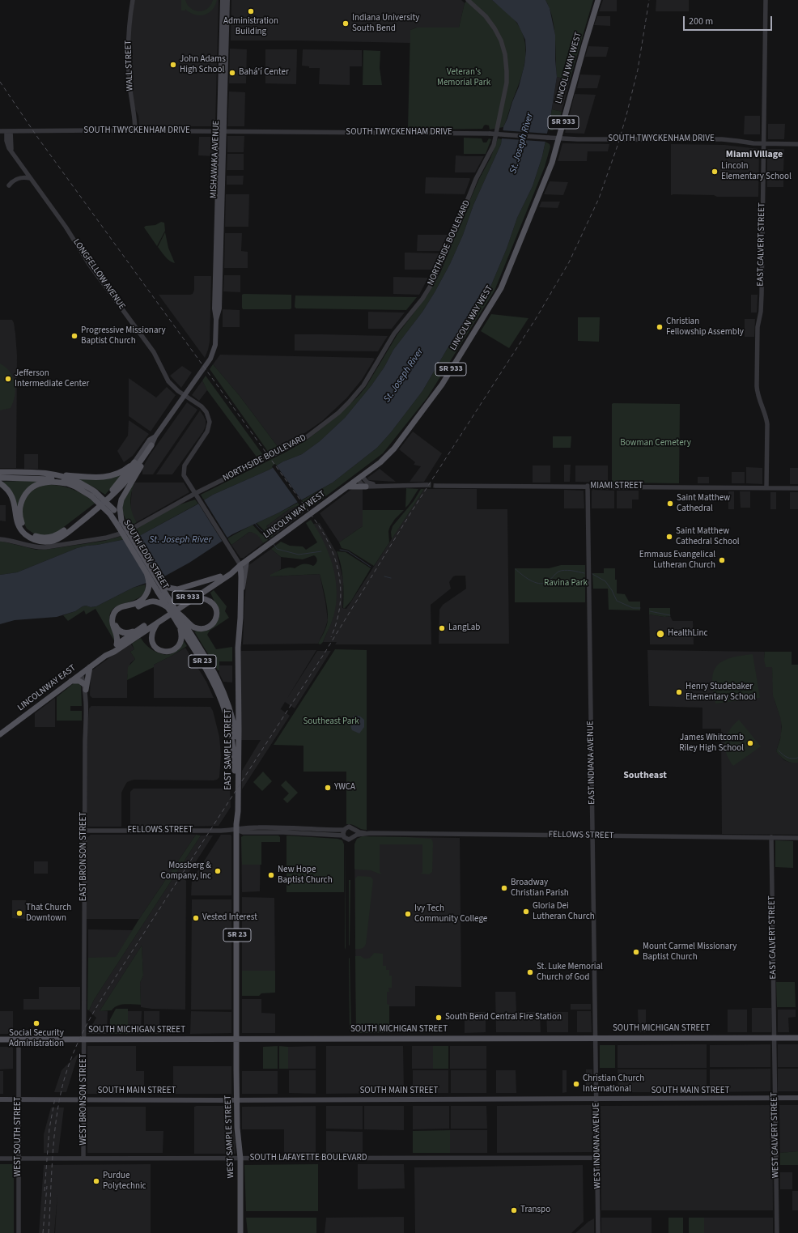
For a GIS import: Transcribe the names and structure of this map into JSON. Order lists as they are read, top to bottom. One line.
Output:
{"streets":{"main road":["LINCOLN WAY WEST","SR 933","MISHAWAKA AVENUE","SOUTH EDDY STREET","SR 23","LINCOLNWAY EAST","EAST SAMPLE STREET","SOUTH MICHIGAN STREET","SOUTH MAIN STREET","WEST SAMPLE STREET"],"street":["WALL STREET","SOUTH TWYCKENHAM DRIVE","NORTHSIDE BOULEVARD","EAST CALVERT STREET","LONGFELLOW AVENUE","MIAMI STREET","EAST INDIANA AVENUE","FELLOWS STREET","EAST BRONSON STREET","WEST BRONSON STREET","WEST CALVERT STREET","WEST SOUTH STREET","WEST INDIANA AVENUE","SOUTH LAFAYETTE BOULEVARD"]},"crossings":[["WALL STREET","SOUTH TWYCKENHAM DRIVE"],["LINCOLN WAY WEST","SR 933"],["LINCOLN WAY WEST","SOUTH TWYCKENHAM DRIVE"],["LINCOLN WAY WEST","LINCOLNWAY EAST"],["LINCOLN WAY WEST","EAST SAMPLE STREET"],["SR 933","SOUTH EDDY STREET"],["SOUTH TWYCKENHAM DRIVE","MISHAWAKA AVENUE"],["SOUTH TWYCKENHAM DRIVE","EAST CALVERT STREET"],["SOUTH TWYCKENHAM DRIVE","LONGFELLOW AVENUE"],["MISHAWAKA AVENUE","LONGFELLOW AVENUE"],["NORTHSIDE BOULEVARD","EAST SAMPLE STREET"],["EAST CALVERT STREET","MIAMI STREET"],["EAST CALVERT STREET","FELLOWS STREET"],["EAST CALVERT STREET","SOUTH MICHIGAN STREET"],["EAST CALVERT STREET","WEST CALVERT STREET"],["LONGFELLOW AVENUE","EAST SAMPLE STREET"],["MIAMI STREET","EAST INDIANA AVENUE"],["SOUTH EDDY STREET","EAST SAMPLE STREET"],["SOUTH EDDY STREET","FELLOWS STREET"],["LINCOLNWAY EAST","EAST BRONSON STREET"],["EAST SAMPLE STREET","FELLOWS STREET"],["EAST SAMPLE STREET","SOUTH MICHIGAN STREET"],["EAST SAMPLE STREET","WEST SAMPLE STREET"],["EAST INDIANA AVENUE","FELLOWS STREET"],["EAST INDIANA AVENUE","SOUTH MICHIGAN STREET"],["EAST INDIANA AVENUE","WEST INDIANA AVENUE"],["FELLOWS STREET","EAST BRONSON STREET"],["EAST BRONSON STREET","SOUTH MICHIGAN STREET"],["EAST BRONSON STREET","WEST BRONSON STREET"],["SOUTH MICHIGAN STREET","WEST BRONSON STREET"],["SOUTH MICHIGAN STREET","WEST CALVERT STREET"],["SOUTH MICHIGAN STREET","WEST SOUTH STREET"],["SOUTH MICHIGAN STREET","WEST SAMPLE STREET"],["SOUTH MICHIGAN STREET","WEST INDIANA AVENUE"],["SOUTH MAIN STREET","WEST BRONSON STREET"],["SOUTH MAIN STREET","WEST CALVERT STREET"],["SOUTH MAIN STREET","WEST SOUTH STREET"],["SOUTH MAIN STREET","WEST SAMPLE STREET"],["SOUTH MAIN STREET","WEST INDIANA AVENUE"],["WEST BRONSON STREET","SOUTH LAFAYETTE BOULEVARD"],["WEST SOUTH STREET","SOUTH LAFAYETTE BOULEVARD"],["WEST SAMPLE STREET","SOUTH LAFAYETTE BOULEVARD"],["WEST INDIANA AVENUE","SOUTH LAFAYETTE BOULEVARD"]],"districts":["Miami Village","Southeast"],"water":["St. Joseph River"],"parks":["Veteran's Memorial Park","Bowman Cemetery","Ravina Park","Southeast Park"],"places":["Administration Building","Indiana University South Bend","John Adams High School","Bahá'í Center","Lincoln Elementary School","Christian Fellowship Assembly","Progressive Missionary Baptist Church","Jefferson Intermediate Center","Saint Matthew Cathedral","Saint Matthew Cathedral School","Emmaus Evangelical Lutheran Church","LangLab","HealthLinc","Henry Studebaker Elementary School","James Whitcomb Riley High School","YWCA","Mossberg & Company, Inc","New Hope Baptist Church","Broadway Christian Parish","Gloria Dei Lutheran Church","That Church Downtown","Ivy Tech Community College","Vested Interest","Mount Carmel Missionary Baptist Church","St. Luke Memorial Church of God","South Bend Central Fire Station","Social Security Administration","Christian Church International","Purdue Polytechnic","Transpo"],"scale_bar":"200 m"}
